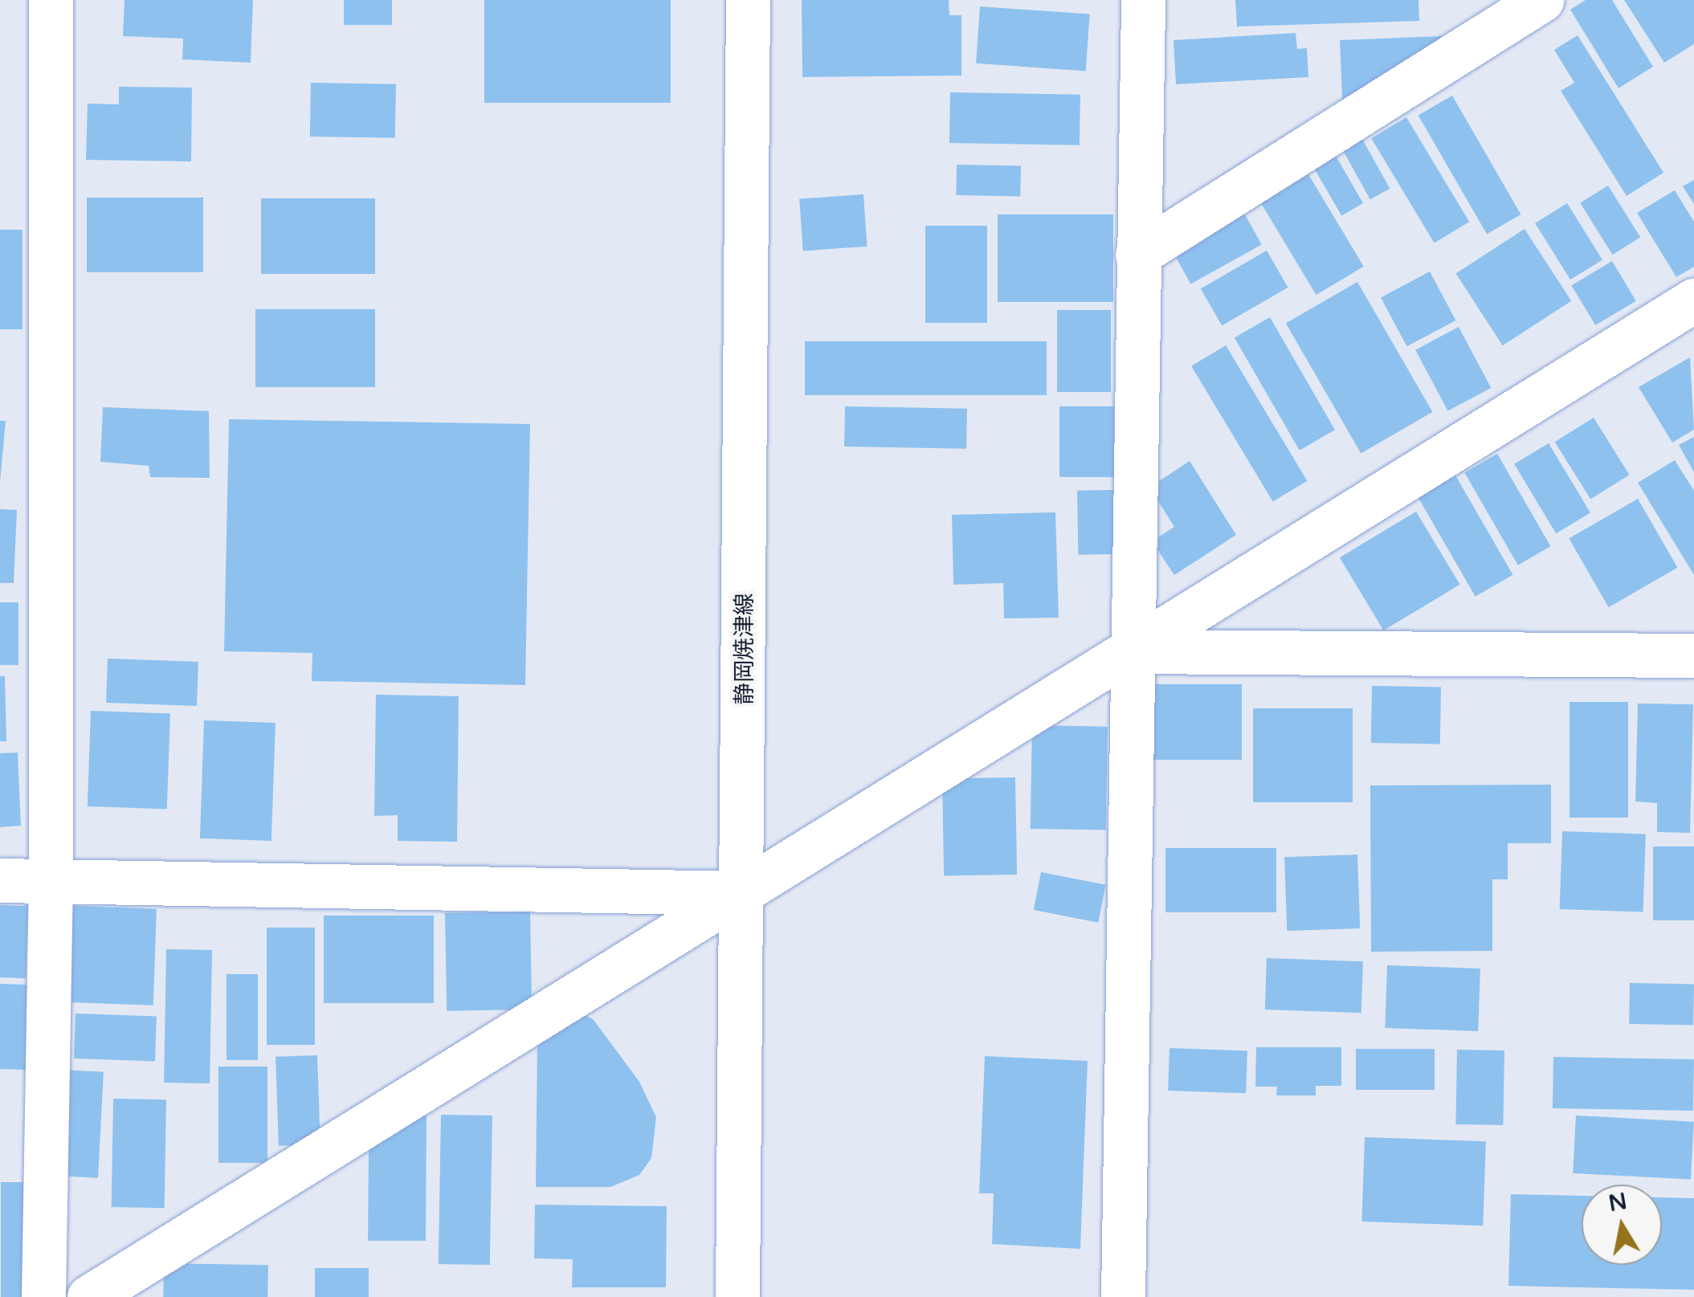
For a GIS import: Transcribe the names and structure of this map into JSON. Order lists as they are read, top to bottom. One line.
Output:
{"streets":{"street":["静岡焼津線"]},"north":"top"}
